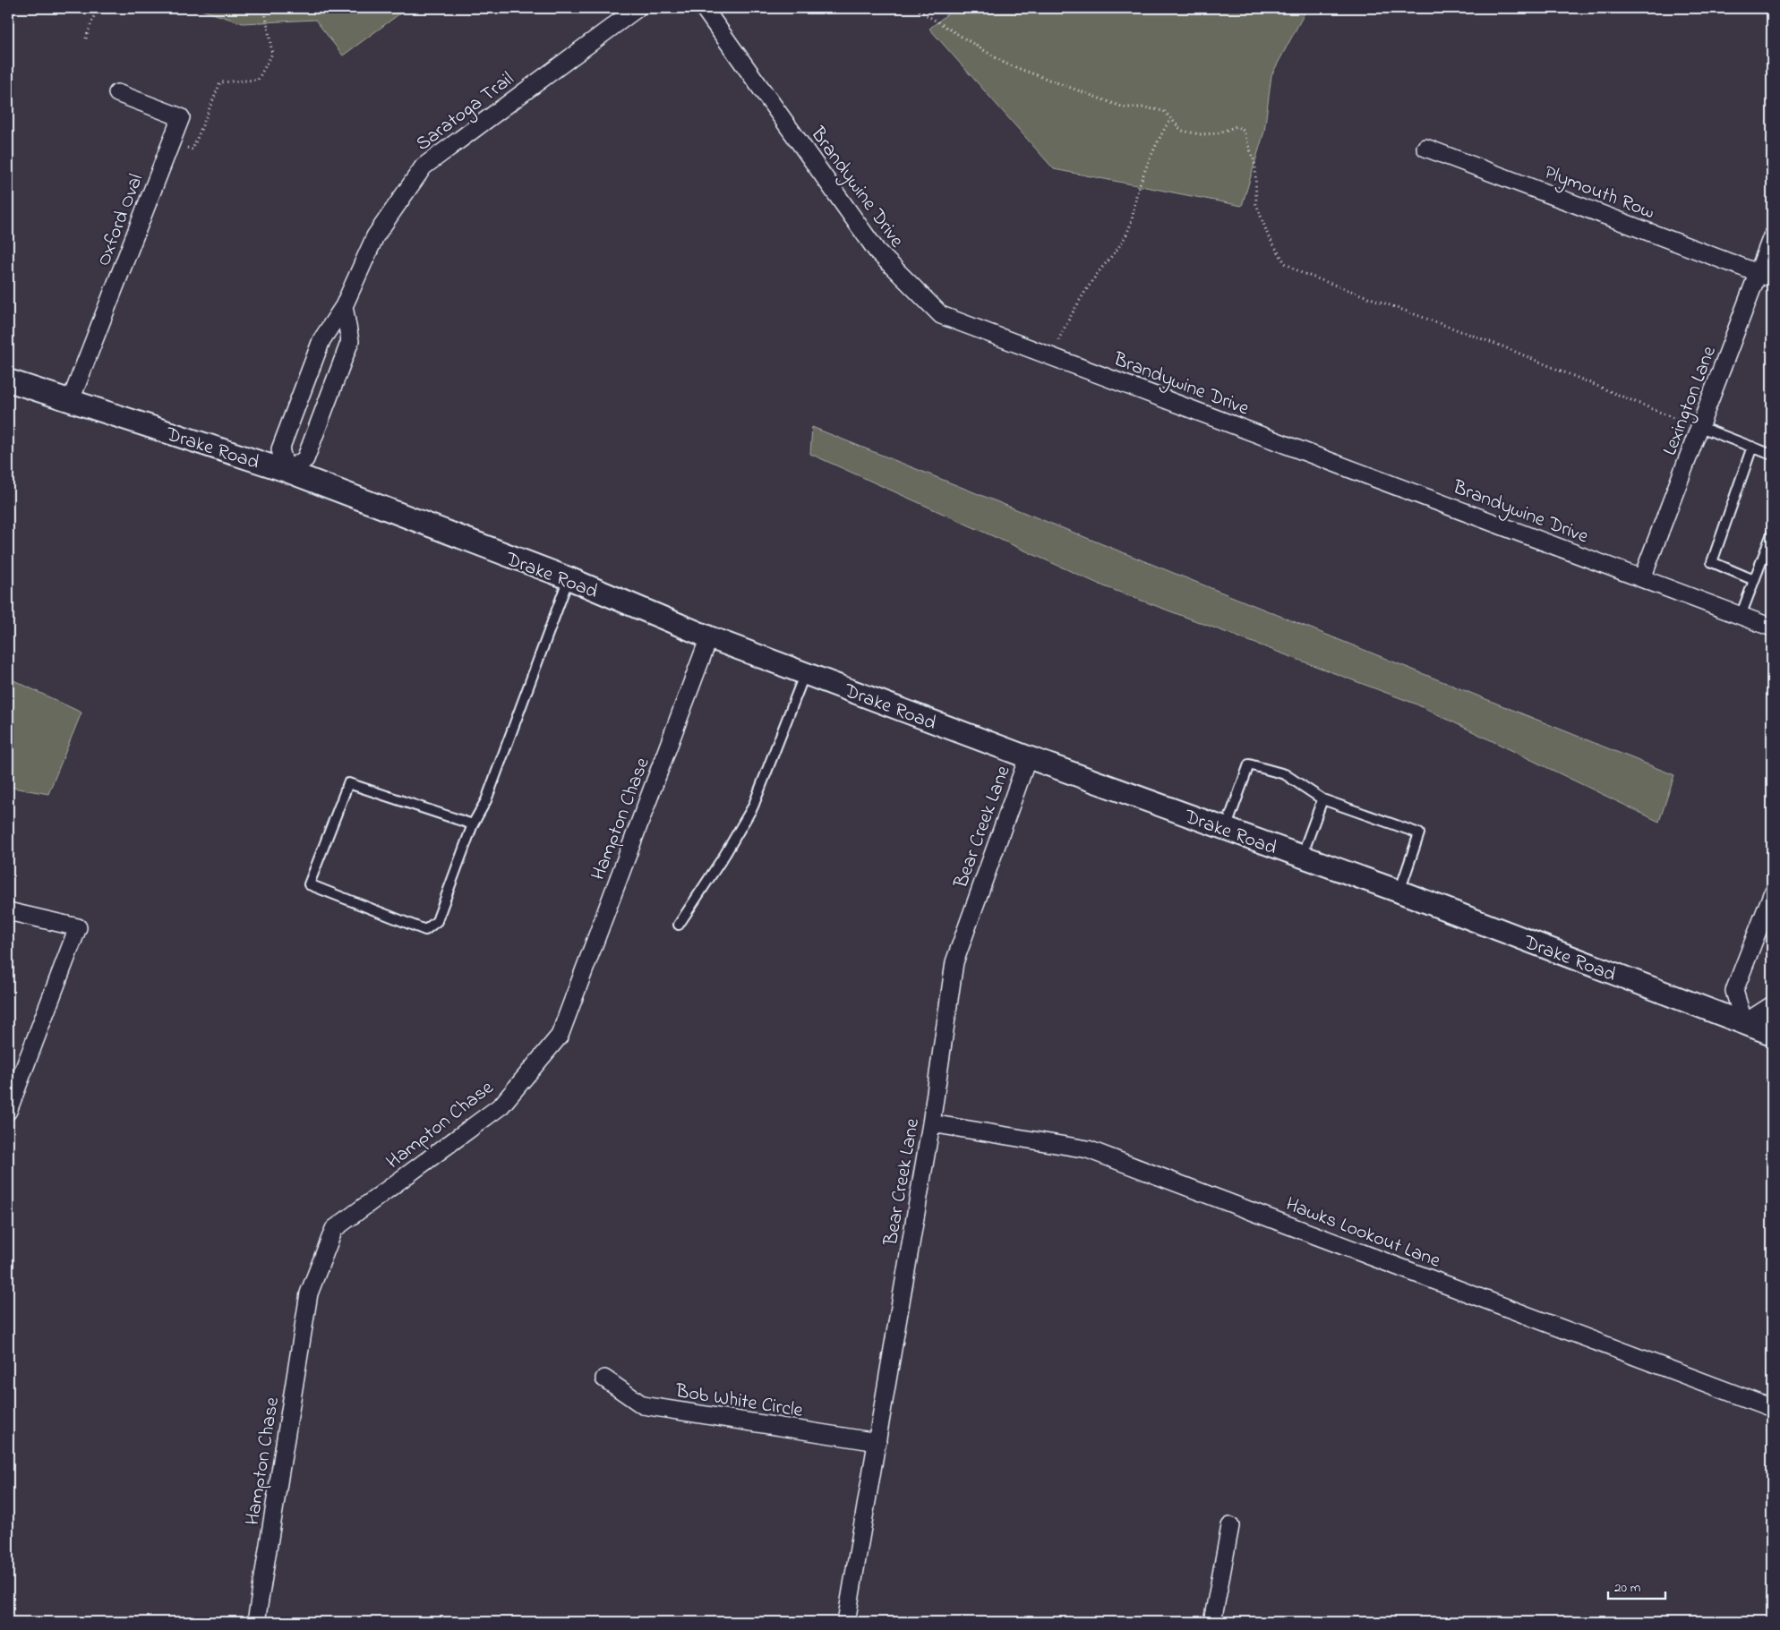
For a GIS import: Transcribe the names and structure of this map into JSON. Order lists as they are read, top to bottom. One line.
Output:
{"streets":{"street":["Saratoga Trail","Brandywine Drive","Plymouth Row","Oxford Oval","Lexington Lane","Drake Road","Hampton Chase","Bear Creek Lane","Hawks Lookout Lane","Bob White Circle"]},"crossings":[["Saratoga Trail","Drake Road"],["Brandywine Drive","Lexington Lane"],["Plymouth Row","Lexington Lane"],["Oxford Oval","Drake Road"],["Drake Road","Hampton Chase"],["Drake Road","Bear Creek Lane"],["Bear Creek Lane","Hawks Lookout Lane"],["Bear Creek Lane","Bob White Circle"]],"scale_bar":"20 m"}
